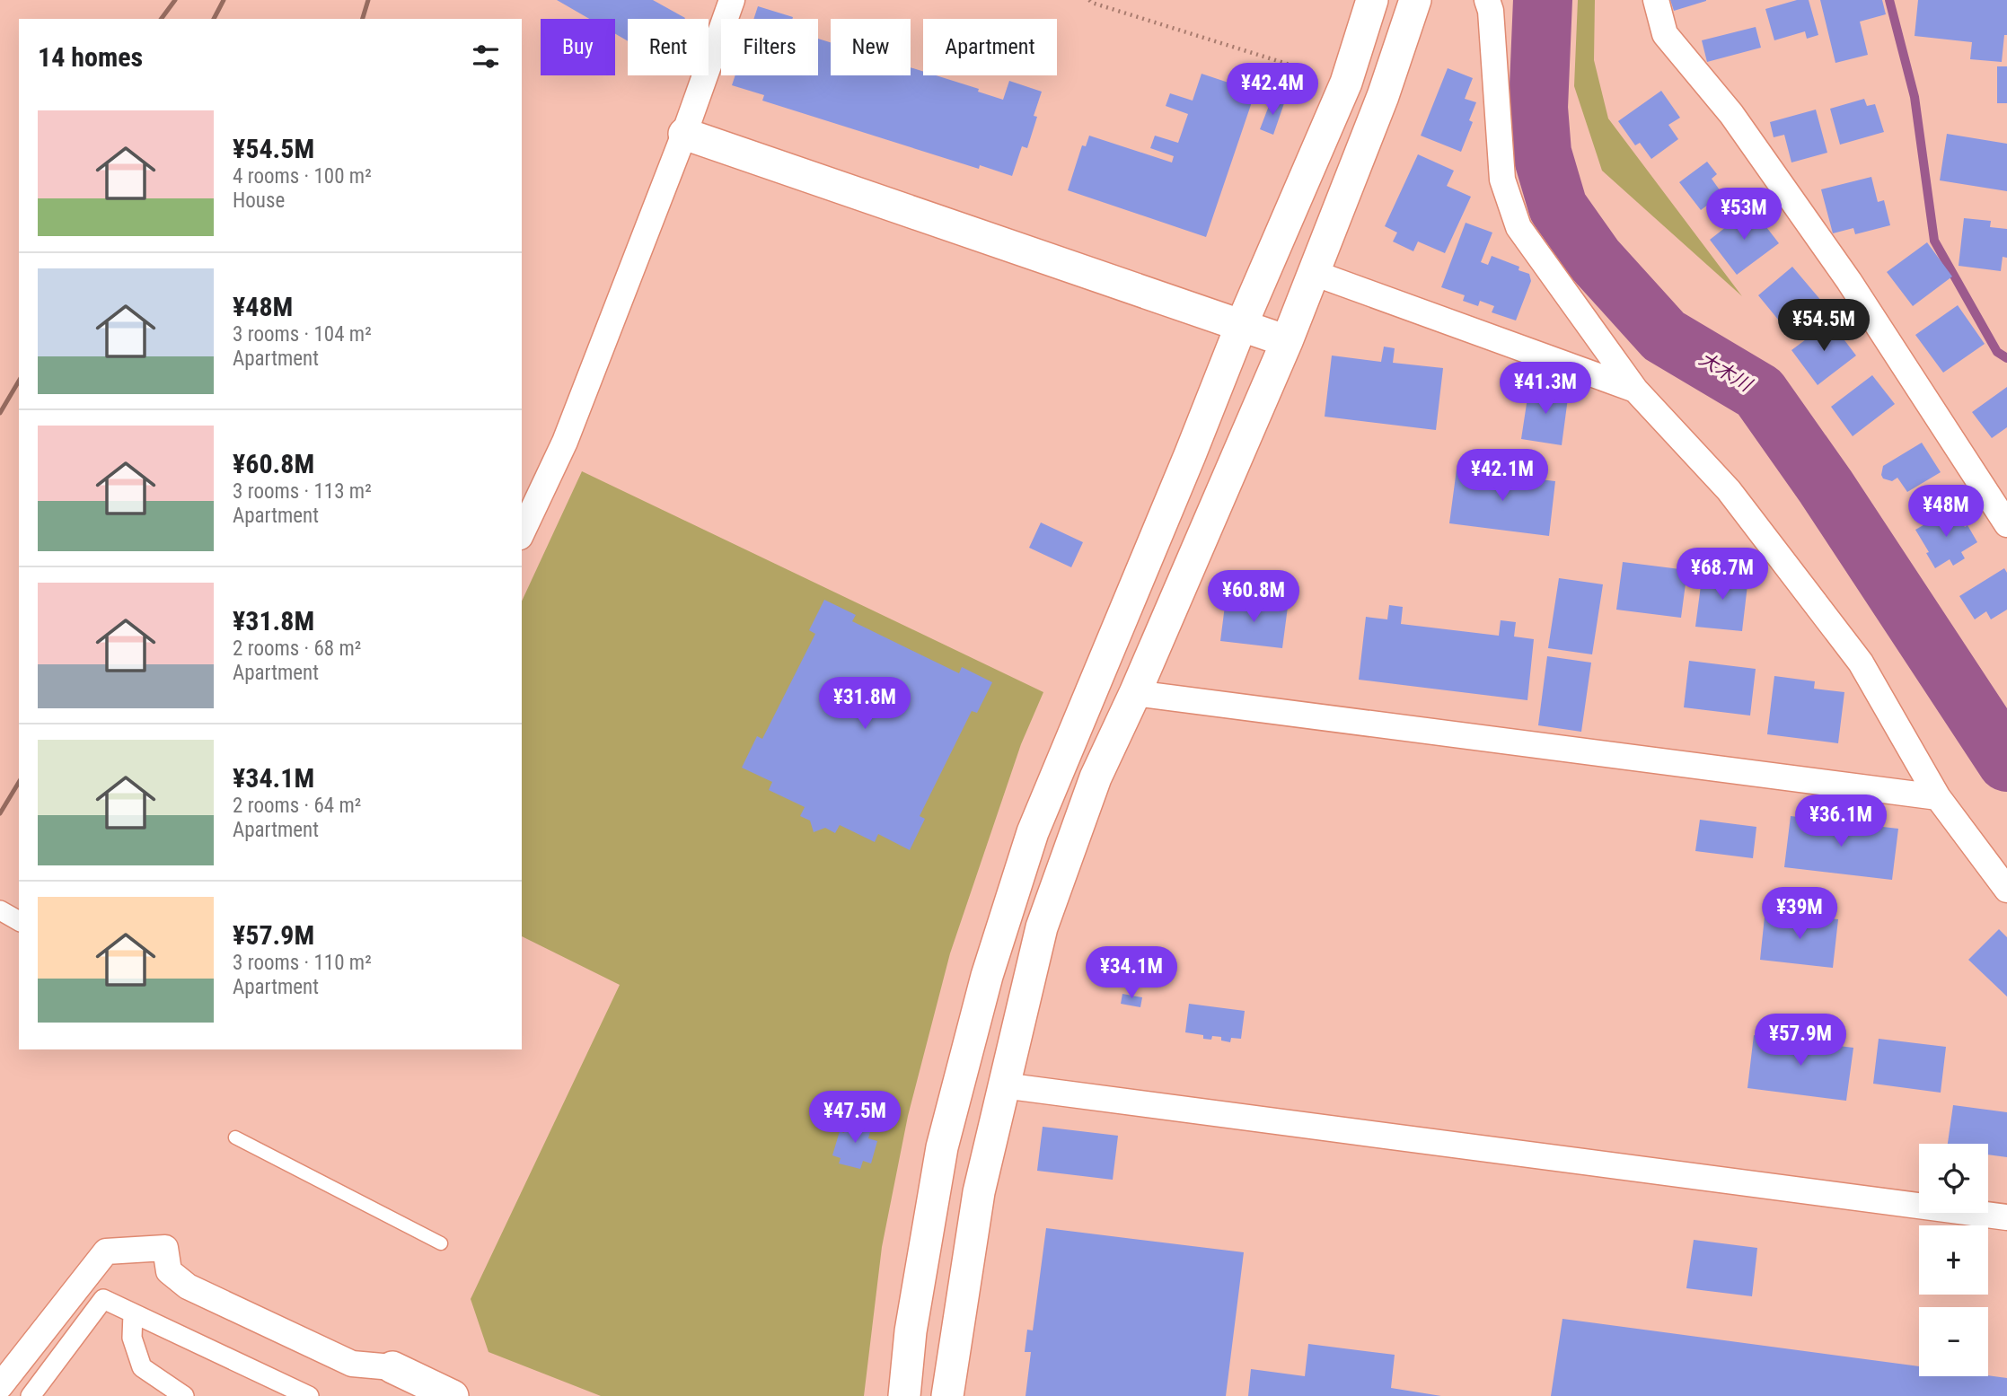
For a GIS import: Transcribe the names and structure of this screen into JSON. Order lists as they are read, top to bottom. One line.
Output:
{"water":["大木川"],"page":{"chip":["Buy","Rent","Filters","New","Apartment"],"heading":"14 homes","price":["¥42.4M","¥53M","¥54.5M","¥41.3M","¥42.1M","¥48M","¥68.7M","¥60.8M","¥31.8M","¥36.1M","¥39M","¥34.1M","¥57.9M","¥47.5M"],"list":[{"name":"¥54.5M","note":"4 rooms · 100 m² · House"},{"name":"¥48M","note":"3 rooms · 104 m² · Apartment"},{"name":"¥60.8M","note":"3 rooms · 113 m² · Apartment"},{"name":"¥31.8M","note":"2 rooms · 68 m² · Apartment"},{"name":"¥34.1M","note":"2 rooms · 64 m² · Apartment"},{"name":"¥57.9M","note":"3 rooms · 110 m² · Apartment"}],"map_buttons":["+","−"]}}
